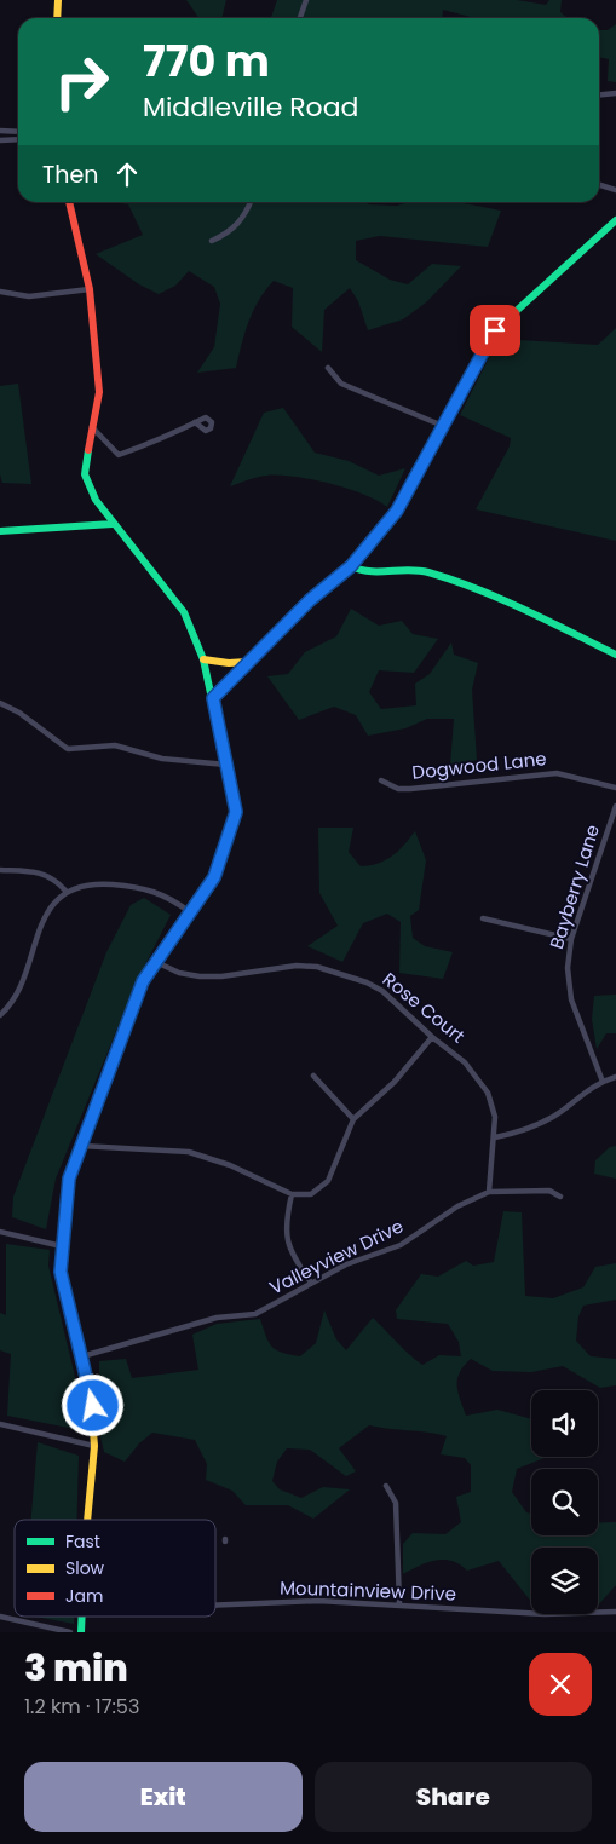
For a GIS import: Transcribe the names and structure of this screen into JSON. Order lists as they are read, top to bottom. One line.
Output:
{"streets":{"street":["Dogwood Lane","Bayberry Lane","Rose Court","Valleyview Drive","Mountainview Drive"]},"crossings":[["Rose Court","Valleyview Drive"]],"legend":["Fast","Slow","Jam"],"page":{"turn":["770 m","Middleville Road"],"then":"Then","heading":["3 min","1.2 km · 17:53"],"buttons":["Exit","Share"]}}
